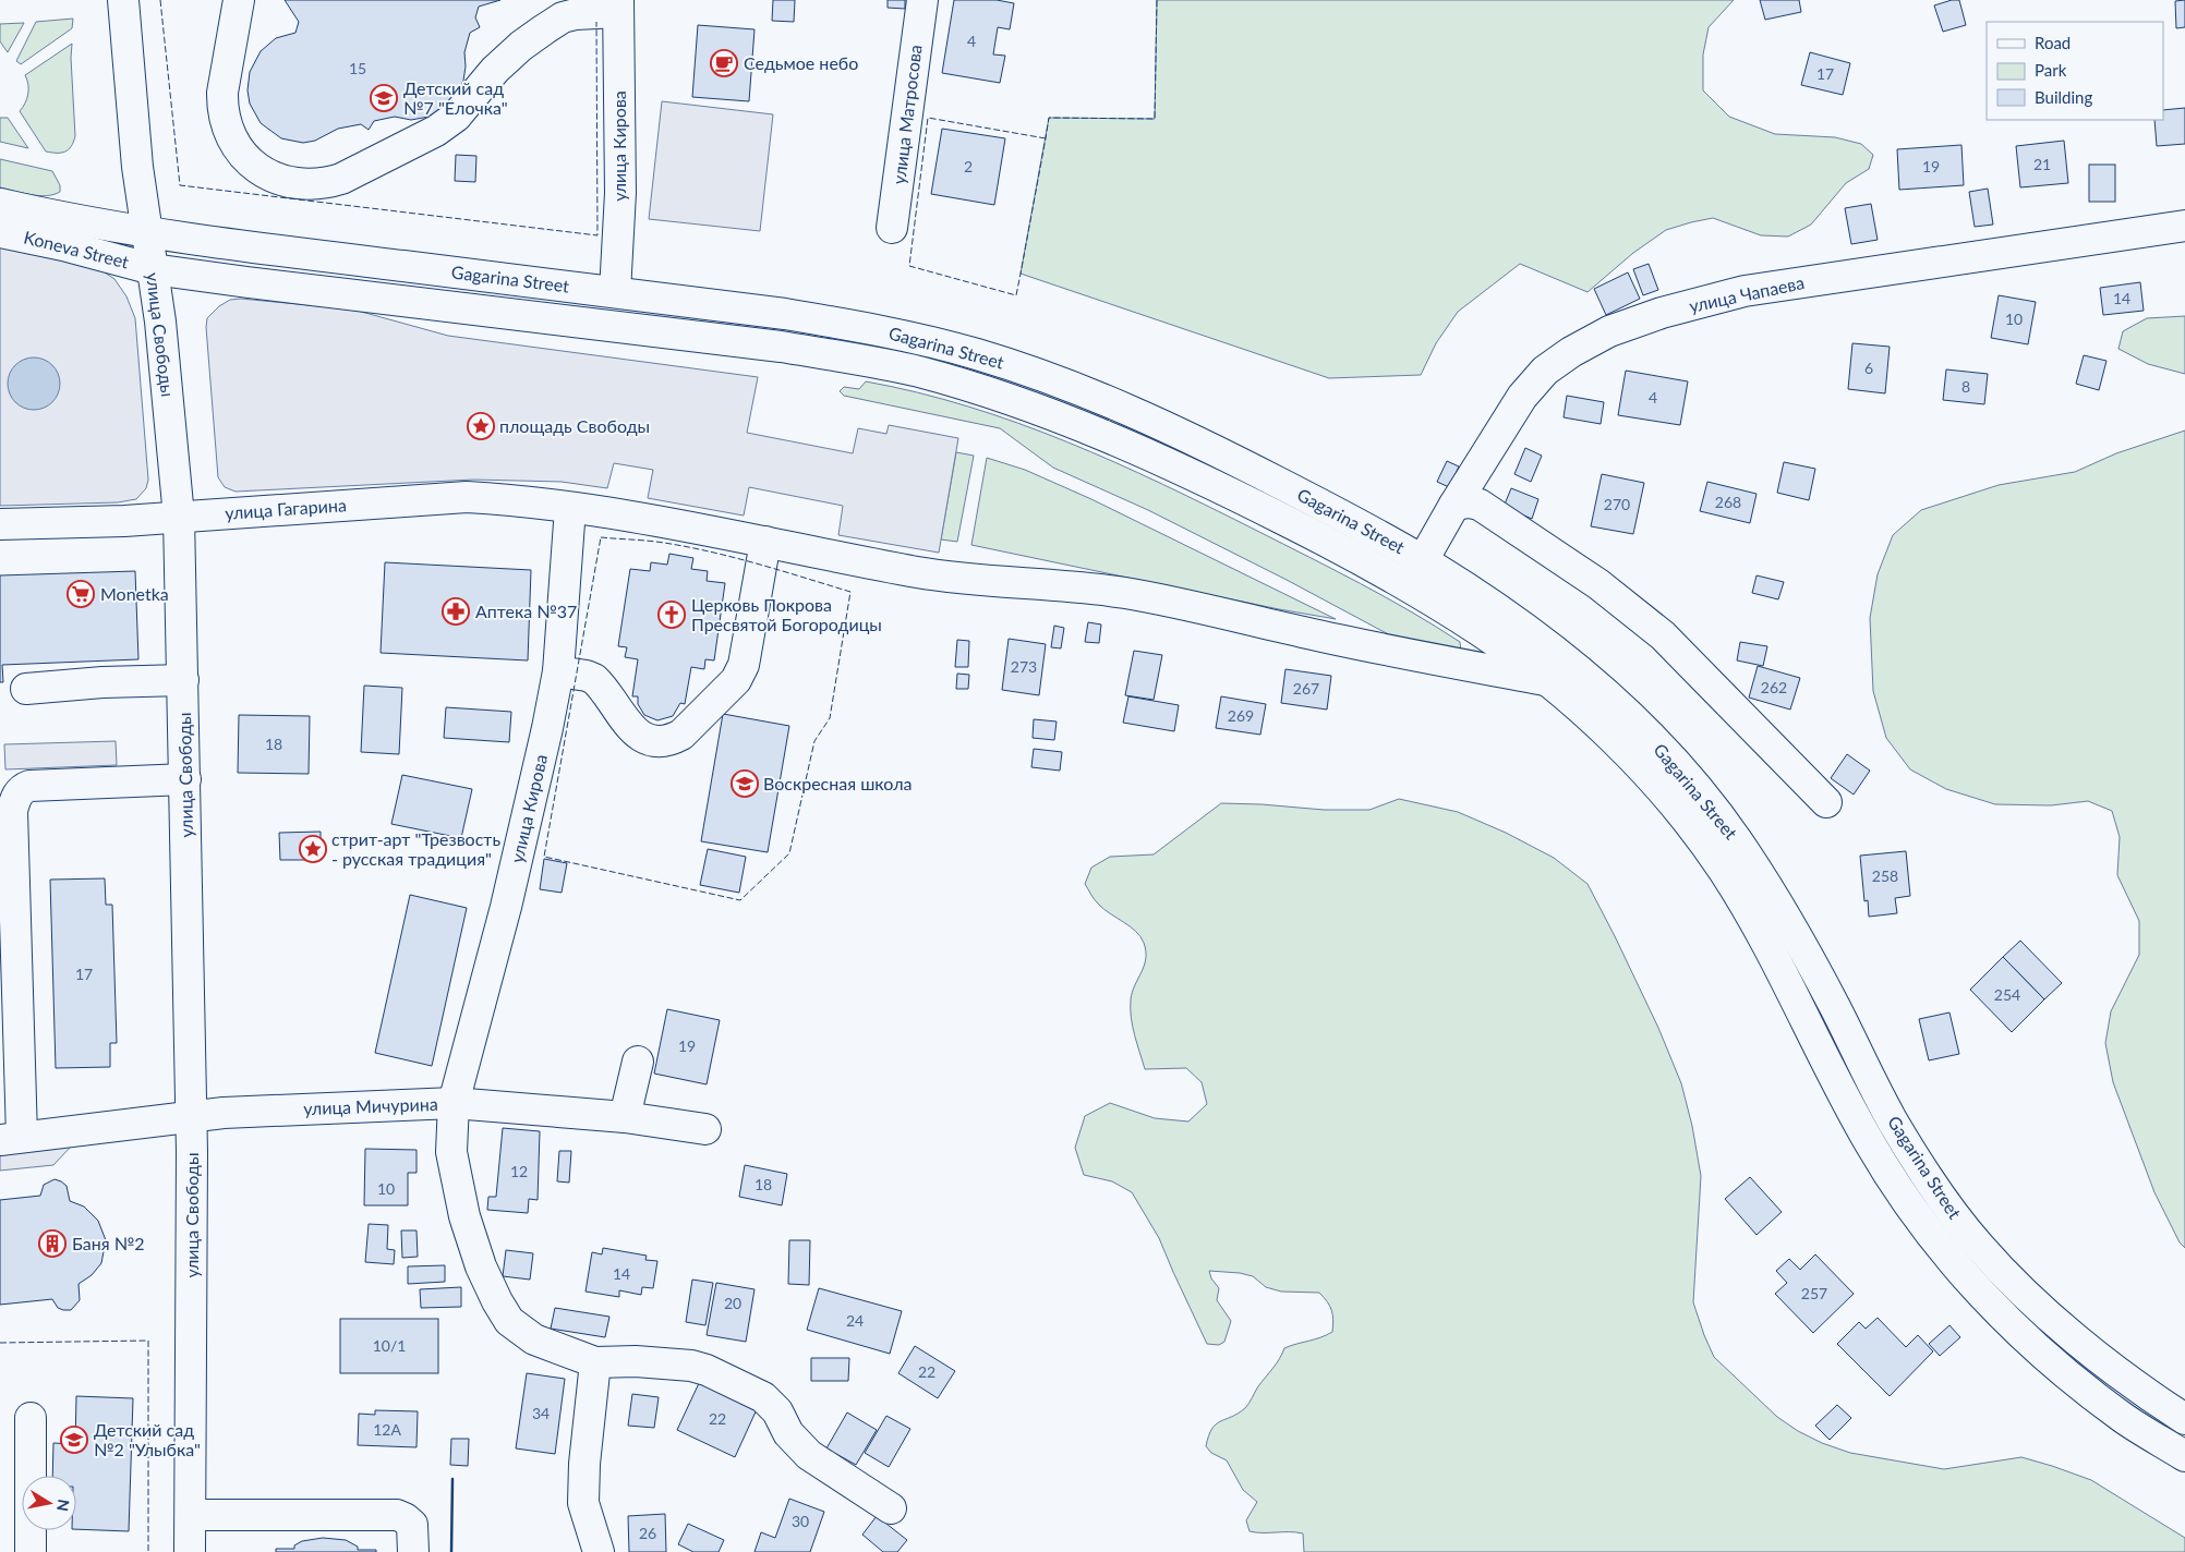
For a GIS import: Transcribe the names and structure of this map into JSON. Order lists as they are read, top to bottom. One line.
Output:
{"streets":{"main road":["улица Матросова","улица Кирова","Koneva Street","Gagarina Street","улица Чапаева","улица Свободы","улица Гагарина","улица Мичурина"]},"crossings":[["улица Кирова","Gagarina Street"],["улица Кирова","улица Гагарина"],["улица Кирова","улица Мичурина"],["Koneva Street","Gagarina Street"],["Koneva Street","улица Свободы"],["Gagarina Street","улица Чапаева"],["Gagarina Street","улица Свободы"],["Gagarina Street","улица Гагарина"],["улица Свободы","улица Гагарина"],["улица Свободы","улица Мичурина"]],"places":{"cafe":["Седьмое небо"],"school or university":["Детский сад №7 \"Елочка\"","Воскресная школа","Детский сад №2 \"Улыбка\""],"place":["площадь Свободы","стрит-арт \"Трезвость - русская традиция\""],"supermarket":["Monetka"],"pharmacy":["Аптека №37"],"church":["Церковь Покрова Пресвятой Богородицы"],"building":["Баня №2"]},"house_numbers":["4","15","17","21","2","19","14","10","6","8","4","268","270","273","262","267","269","18","258","17","254","19","12","18","10","14","257","20","24","10/1","22","34","22","12А","30","26"],"legend":["Road","Park","Building"],"north":"right"}
